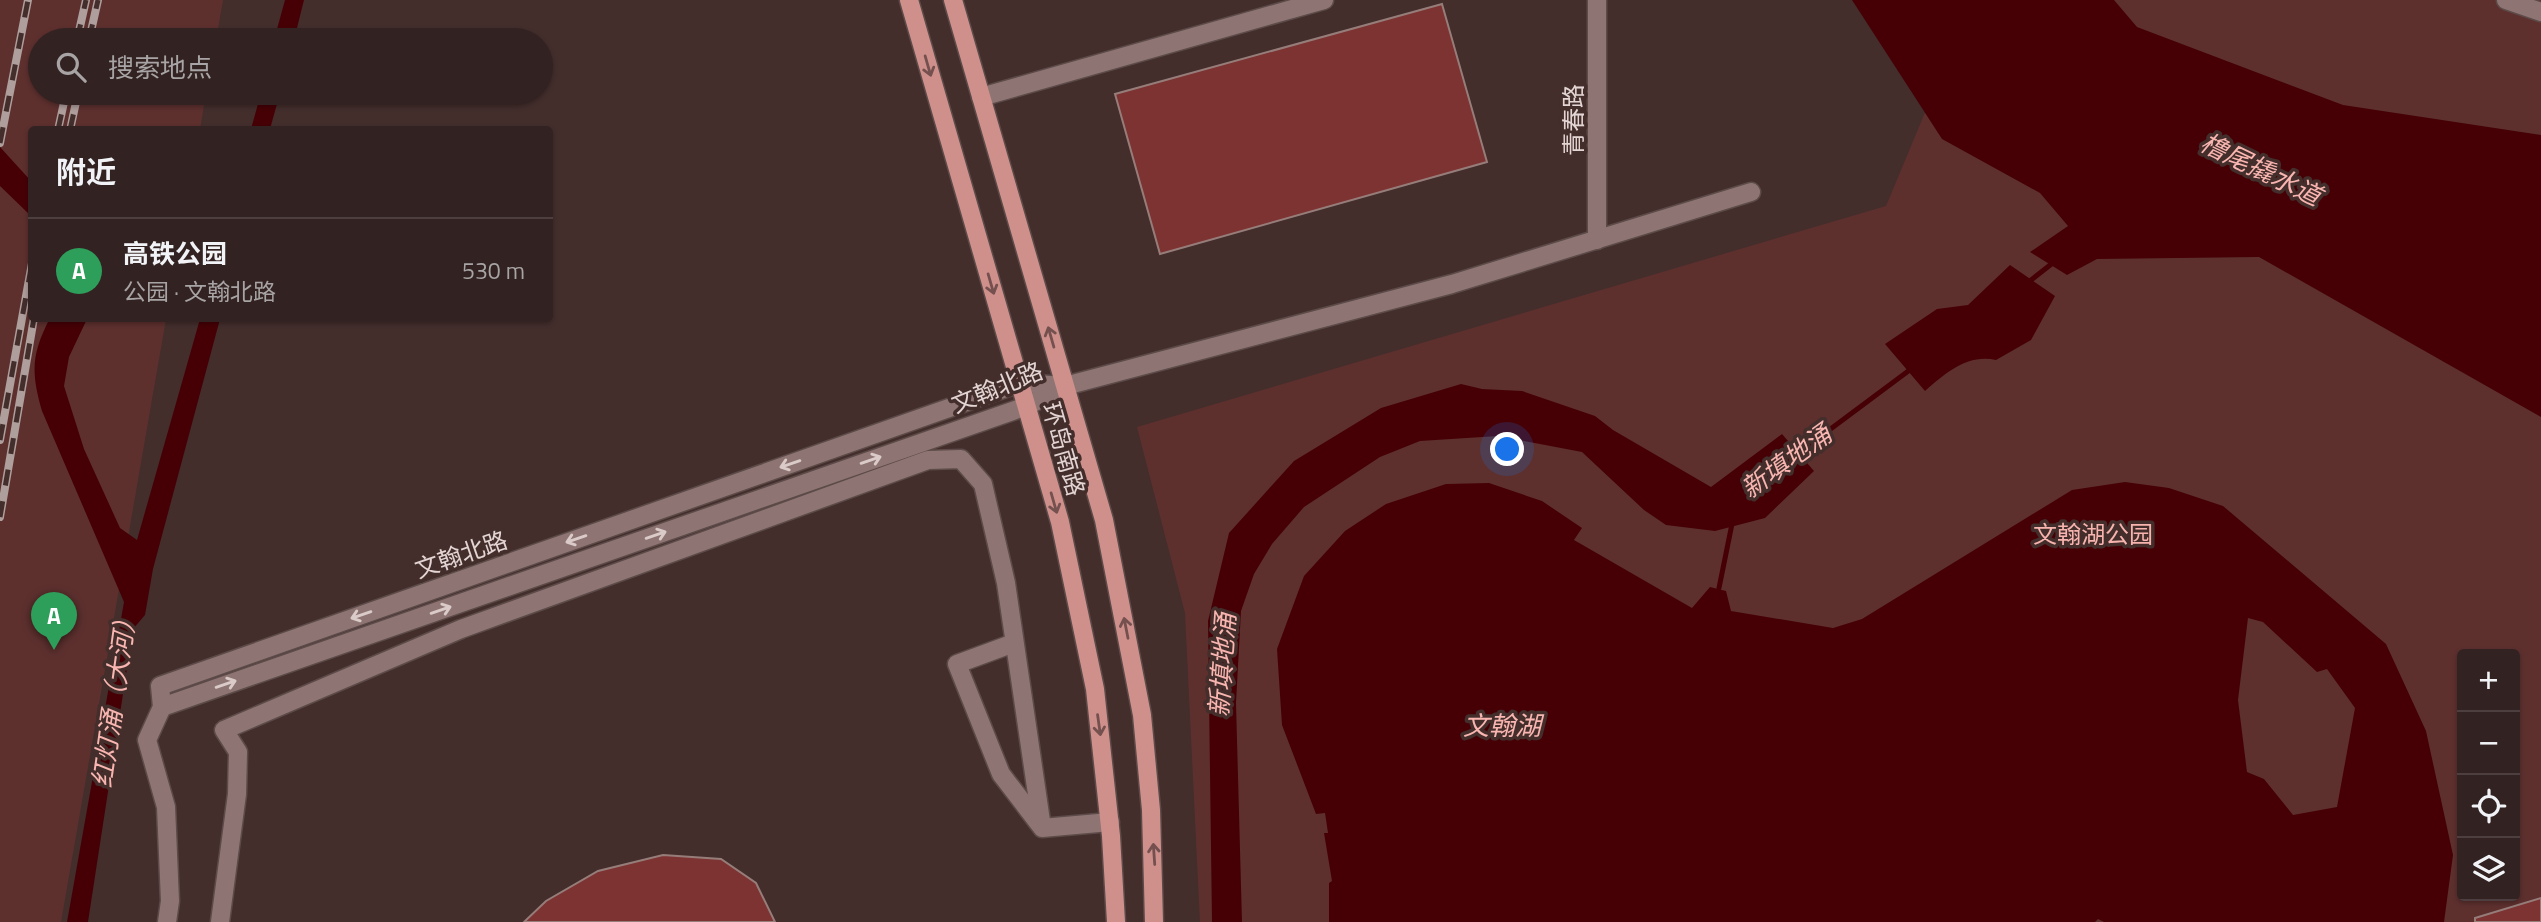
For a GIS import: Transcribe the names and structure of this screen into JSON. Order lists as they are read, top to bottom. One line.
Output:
{"streets":{"main road":["环岛南路"],"street":["青春路","文翰北路"]},"crossings":[["文翰北路","环岛南路"]],"water":["橹尾撬水道","新填地涌","红灯涌（大河）","文翰湖"],"parks":["文翰湖公园"],"page":{"search":"搜索地点","heading":"附近","list":[{"mark":"A","name":"高铁公园","note":"公园 · 文翰北路","value":"530 m"}],"pins":"A","map_buttons":["+","−"]}}
